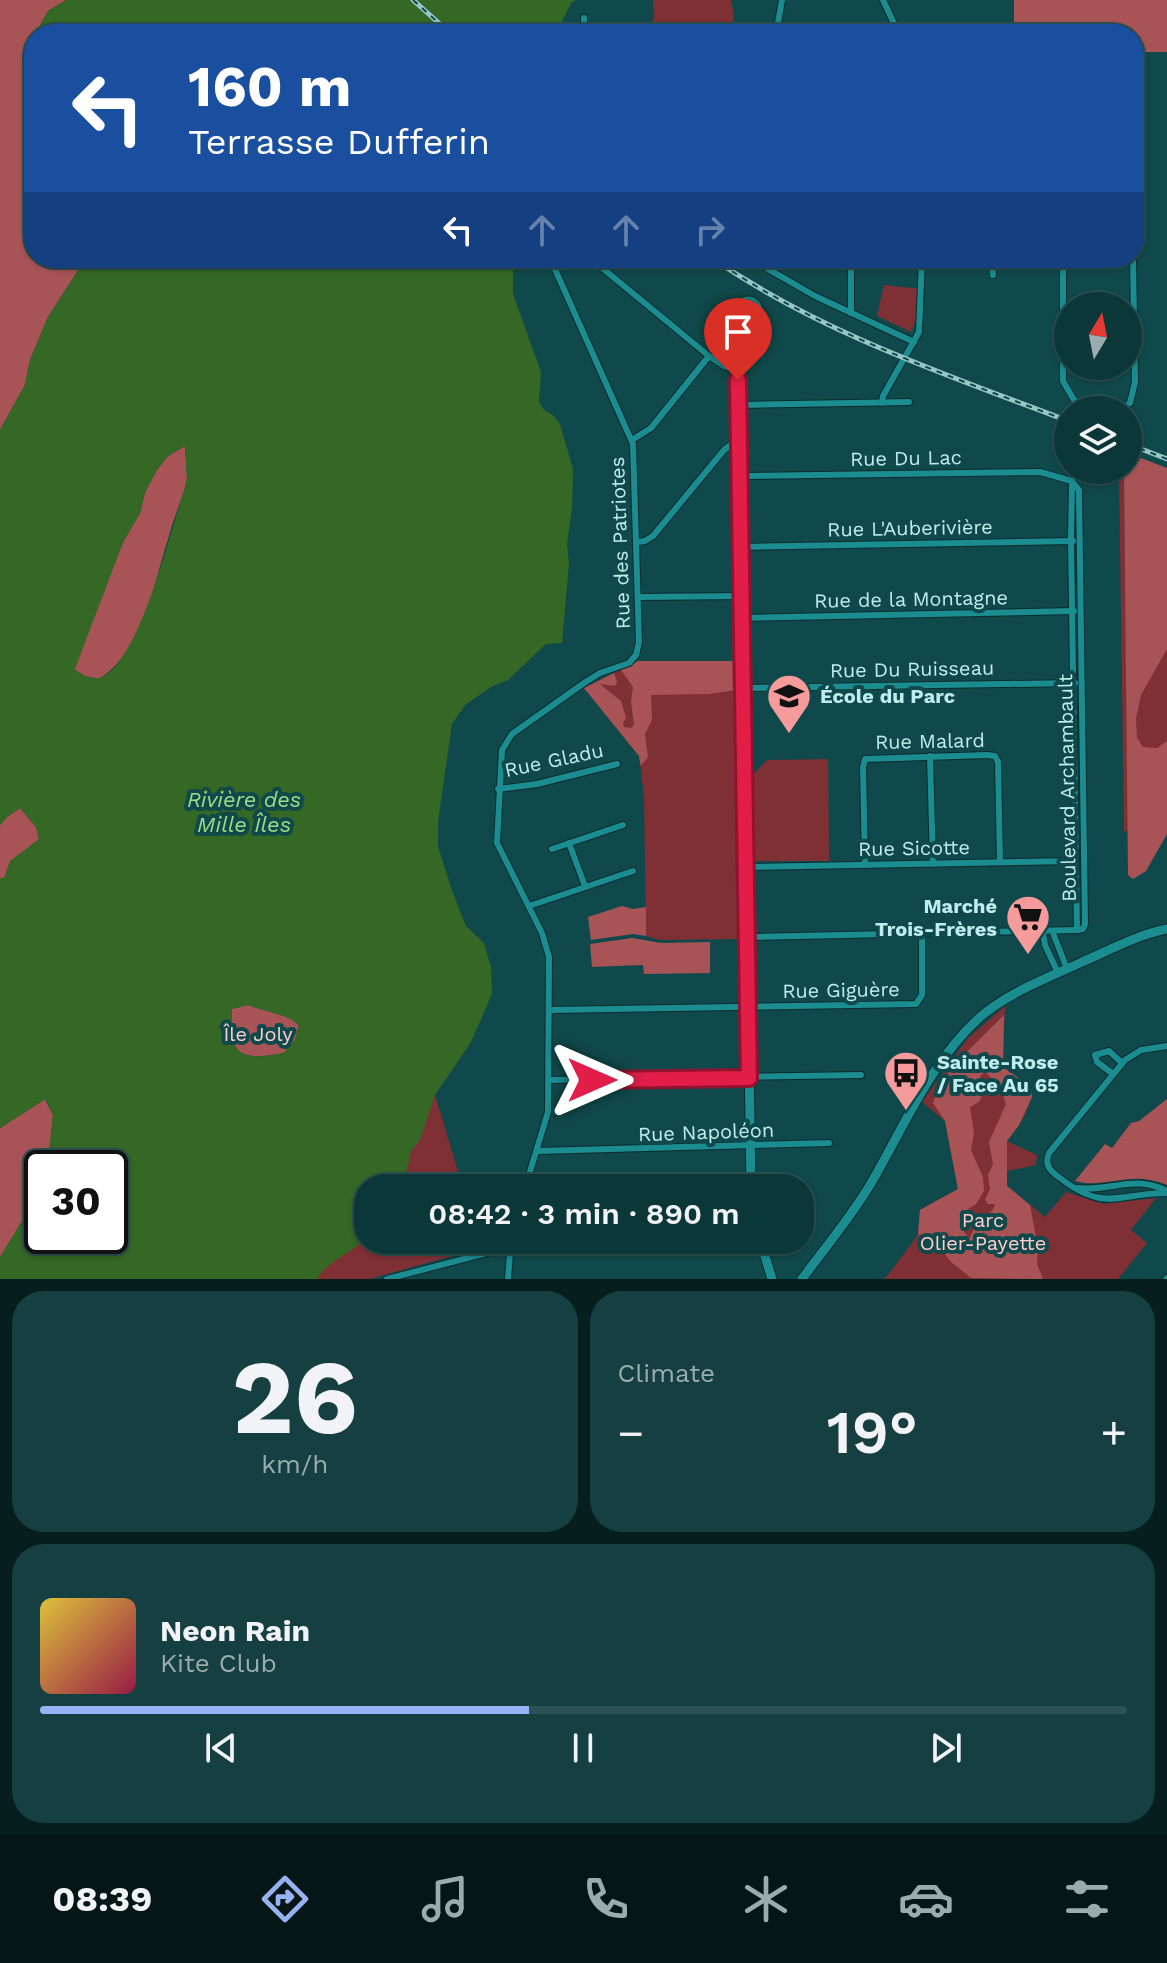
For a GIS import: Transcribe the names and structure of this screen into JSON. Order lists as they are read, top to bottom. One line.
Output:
{"streets":{"street":["Rue Du Lac","Rue L'Auberivière","Rue des Patriotes","Rue de la Montagne","Rue Du Ruisseau","Rue Malard","Rue Gladu","Boulevard Archambault","Rue Sicotte","Rue Giguère","Rue Napoléon"]},"crossings":[["Rue L'Auberivière","Boulevard Archambault"],["Rue des Patriotes","Rue Gladu"],["Rue des Patriotes","Rue Giguère"],["Rue des Patriotes","Rue Napoléon"],["Rue de la Montagne","Boulevard Archambault"],["Rue Du Ruisseau","Boulevard Archambault"],["Rue Malard","Rue Sicotte"],["Boulevard Archambault","Rue Sicotte"]],"water":["Rivière des Mille Îles"],"parks":["Île Joly","Parc Olier-Payette"],"places":{"school or university":["École du Parc"],"supermarket":["Marché Trois-Frères"],"bus stop":["Sainte-Rose / Face Au 65"]},"north":"top","page":{"turn":["160 m","Terrasse Dufferin"],"limit":"30","trip":"08:42 · 3 min · 890 m","tile":[["26","km/h"],"Climate"],"heat":["−","19°","+"],"song":["Neon Rain","Kite Club"],"tabs":"08:39"}}
